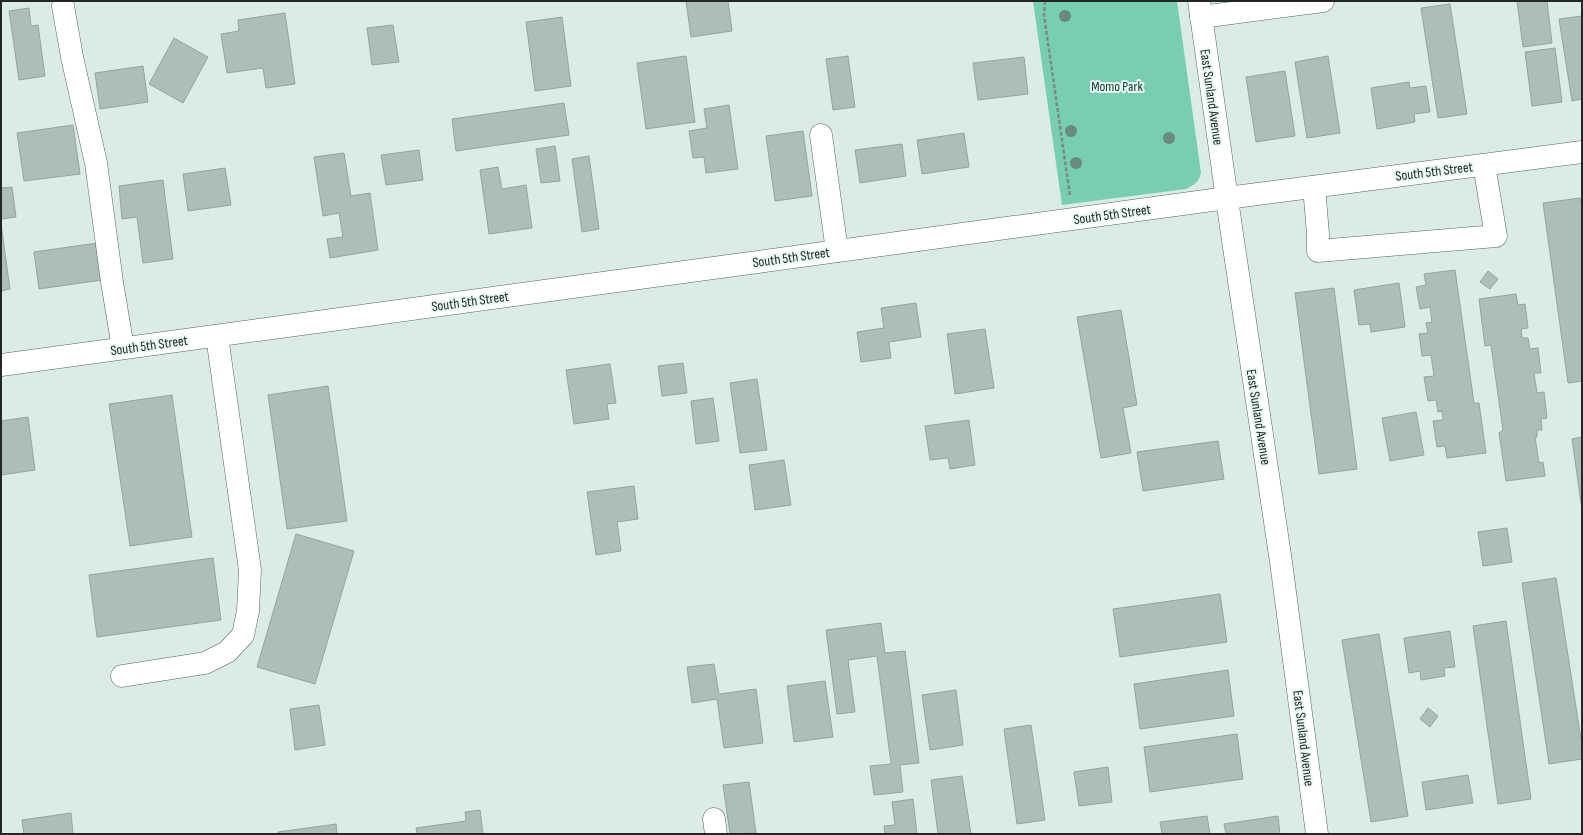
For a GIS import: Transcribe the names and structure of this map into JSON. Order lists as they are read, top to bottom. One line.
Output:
{"streets":{"street":["East Sunland Avenue","South 5th Street"]},"crossings":[["East Sunland Avenue","South 5th Street"]],"parks":["Momo Park"]}
